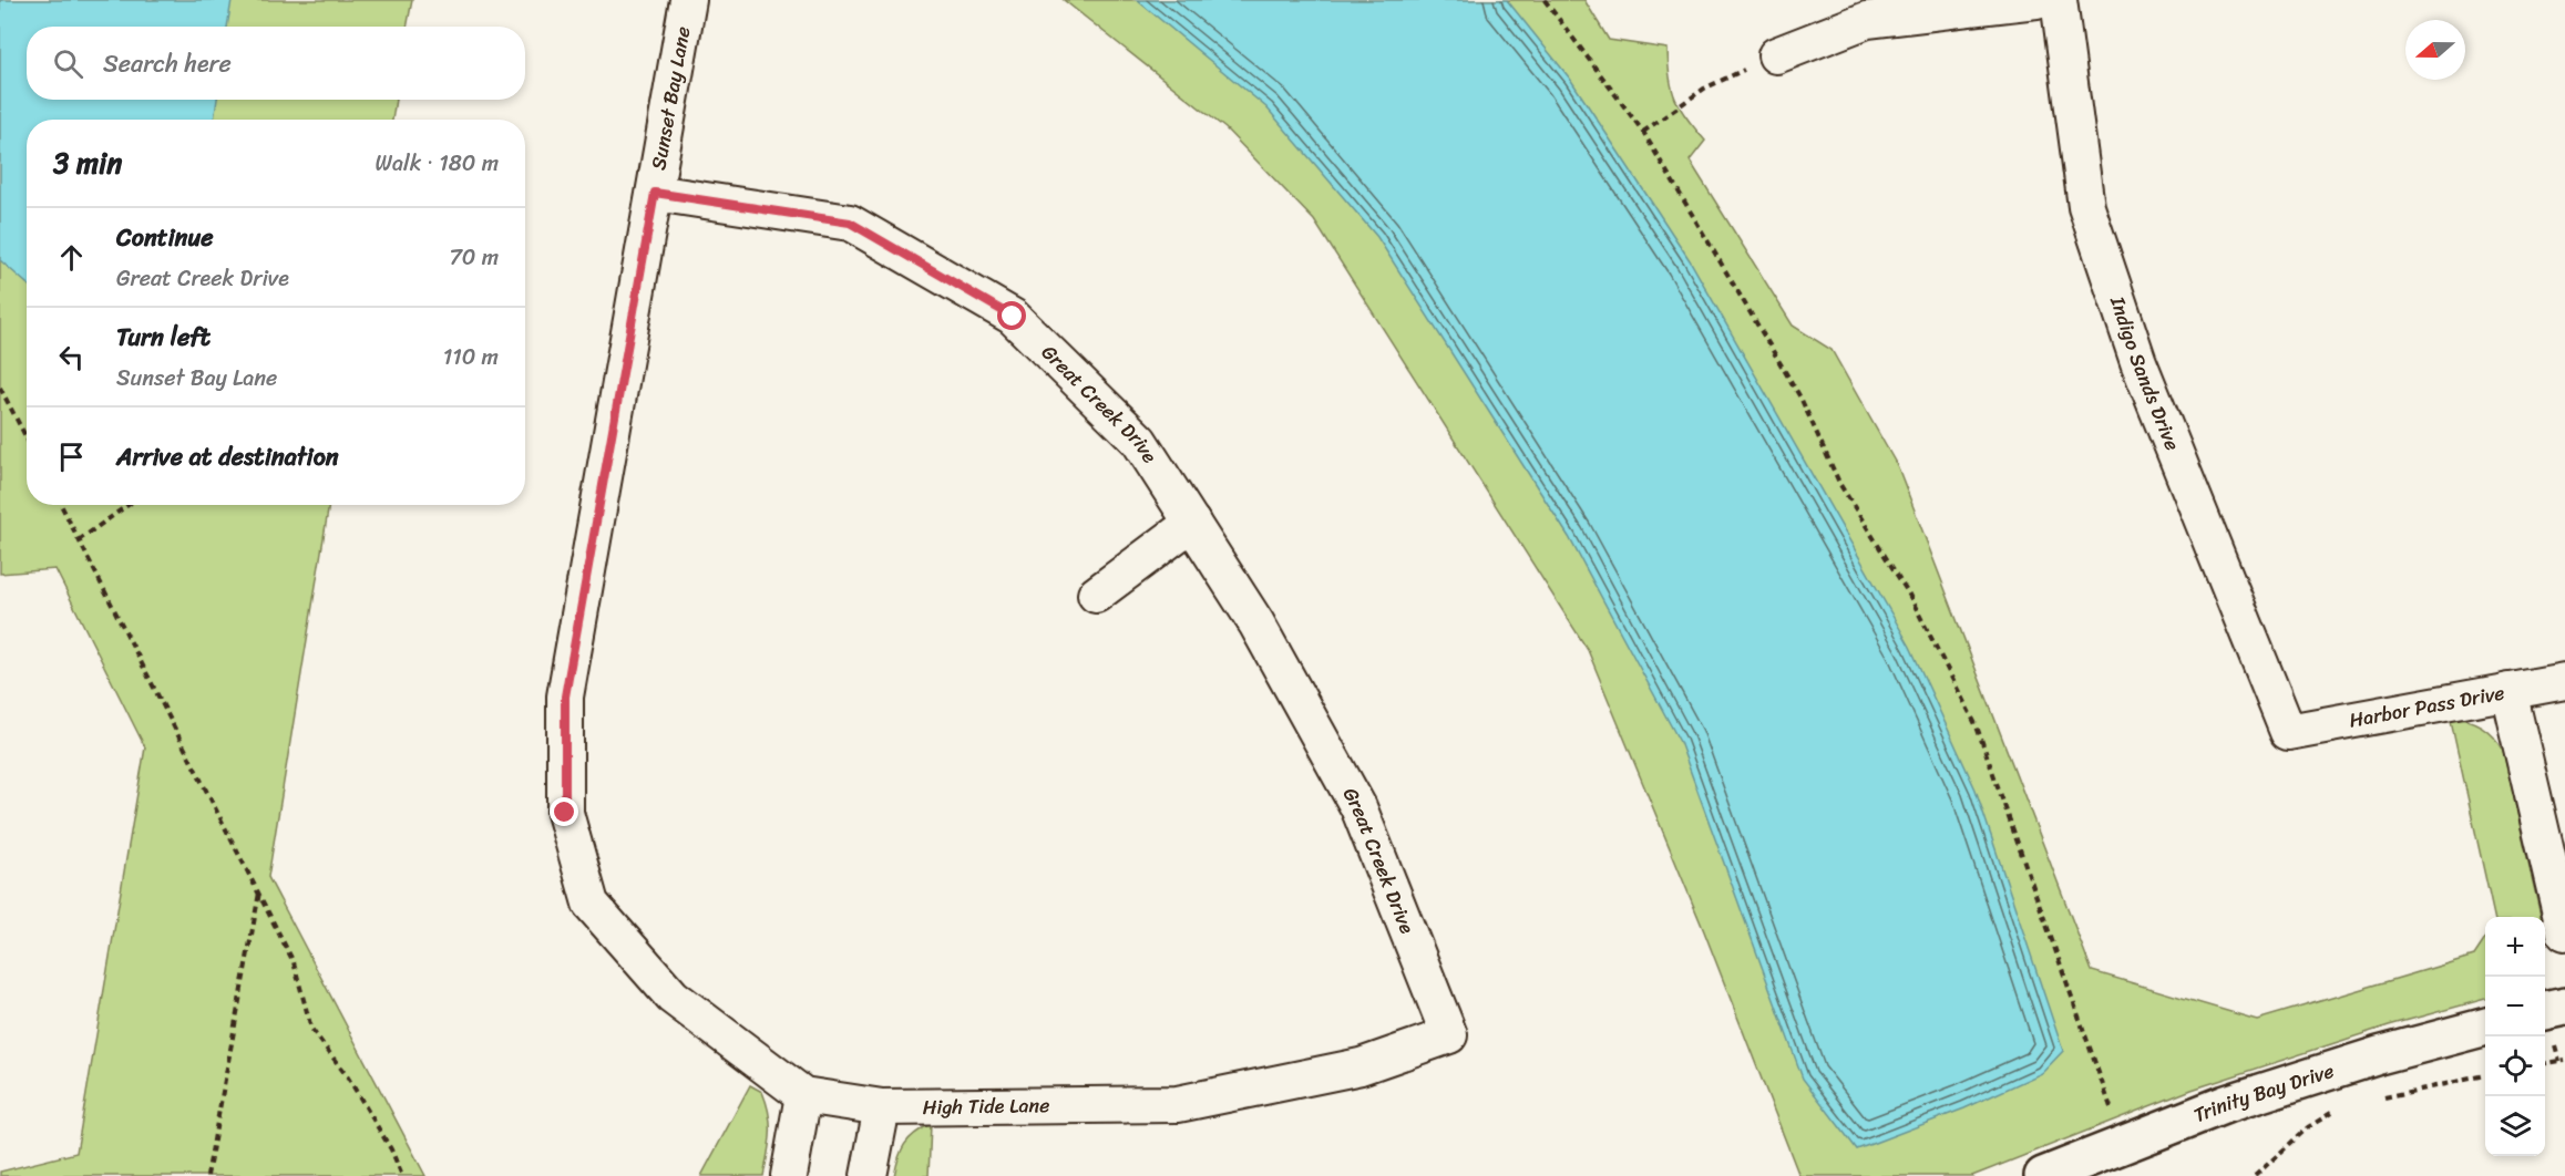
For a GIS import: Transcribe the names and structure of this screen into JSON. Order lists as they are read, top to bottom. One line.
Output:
{"streets":{"street":["Sunset Bay Lane","Indigo Sands Drive","Great Creek Drive","Harbor Pass Drive","Trinity Bay Drive","High Tide Lane"]},"crossings":[["Sunset Bay Lane","Great Creek Drive"],["Sunset Bay Lane","High Tide Lane"],["Indigo Sands Drive","Harbor Pass Drive"],["Great Creek Drive","High Tide Lane"]],"north":"left","page":{"search":"Search here","heading":["3 min","Walk · 180 m"],"list":[["Continue","Great Creek Drive","70 m"],["Turn left","Sunset Bay Lane","110 m"],"Arrive at destination"],"map_buttons":["+","−"]}}
